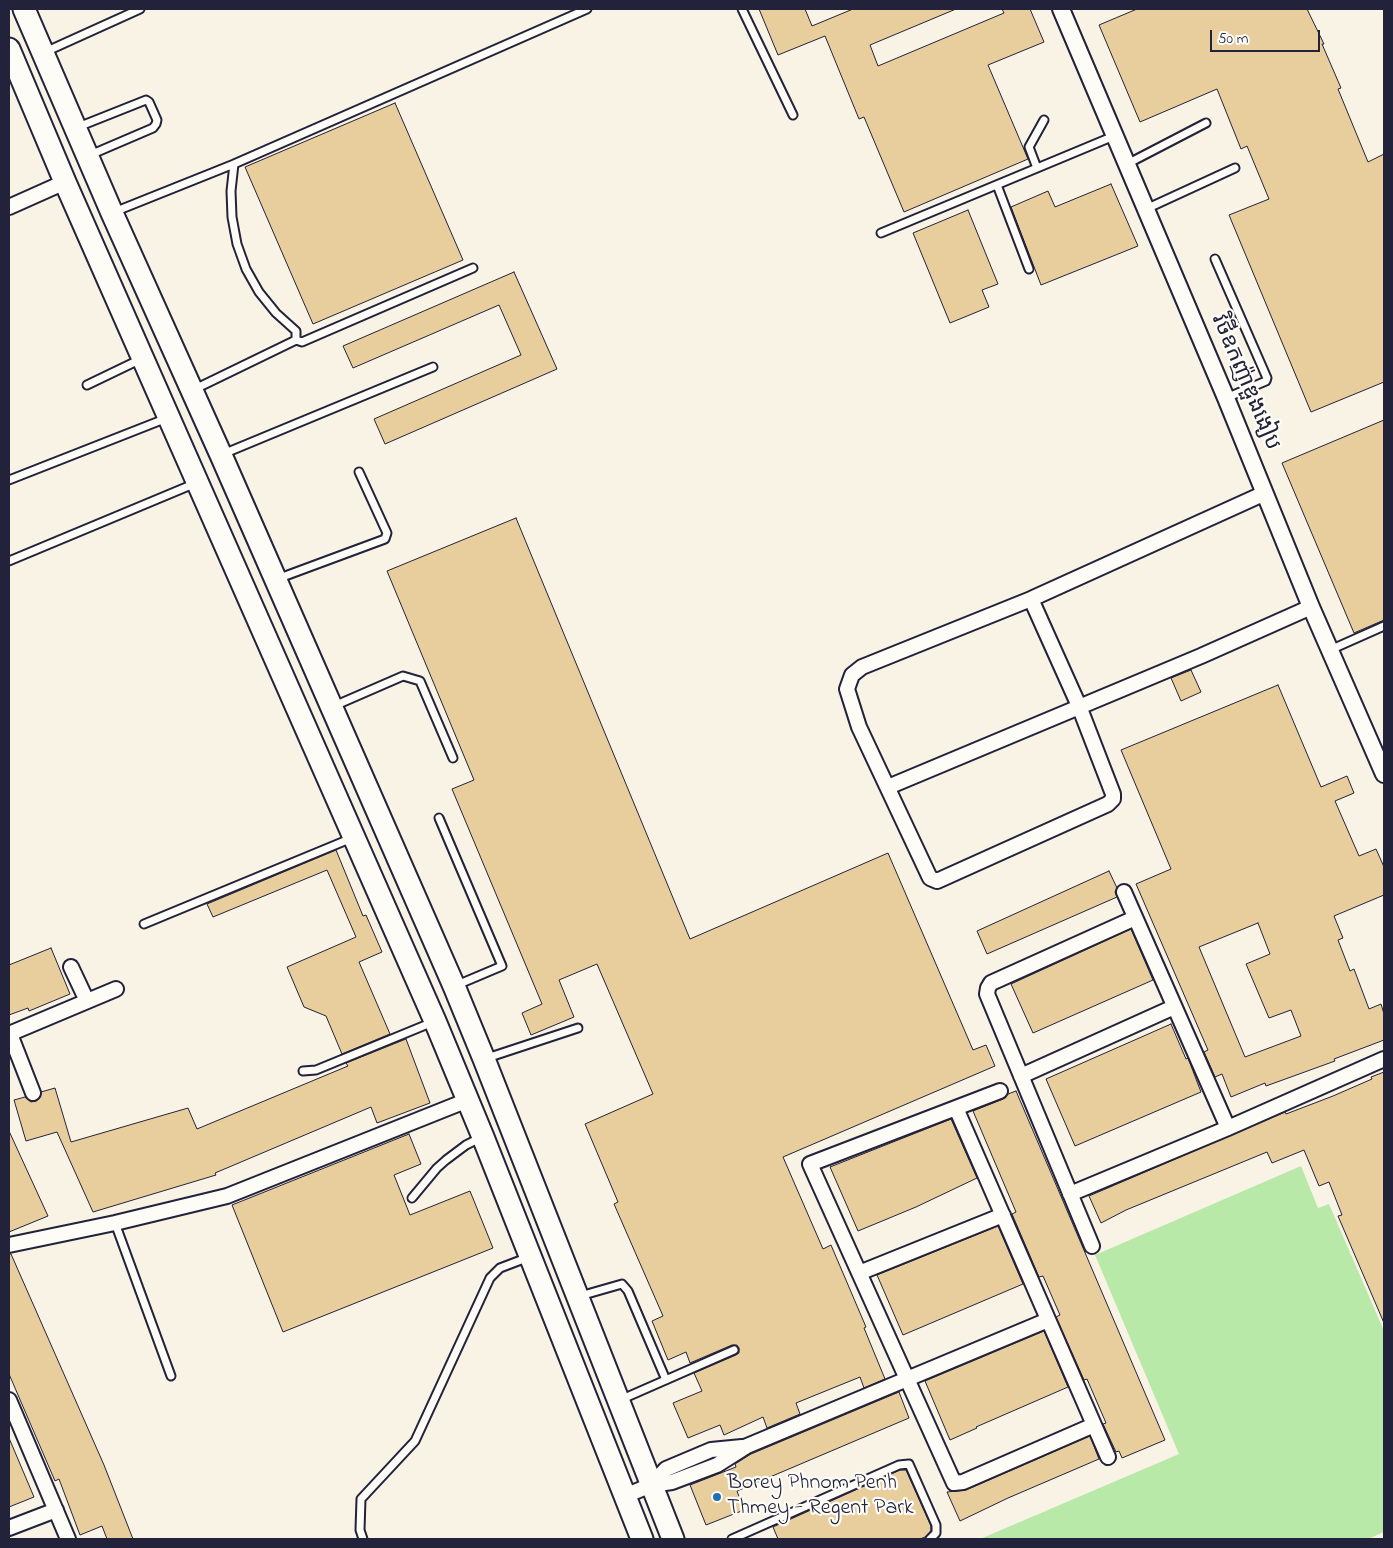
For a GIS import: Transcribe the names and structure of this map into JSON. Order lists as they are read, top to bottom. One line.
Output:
{"streets":{"street":["វិថីឧកញ៉ាឌួងងៀប"]},"places":["Borey Phnom Penh Thmey - Regent Park"],"scale_bar":"50 m"}
